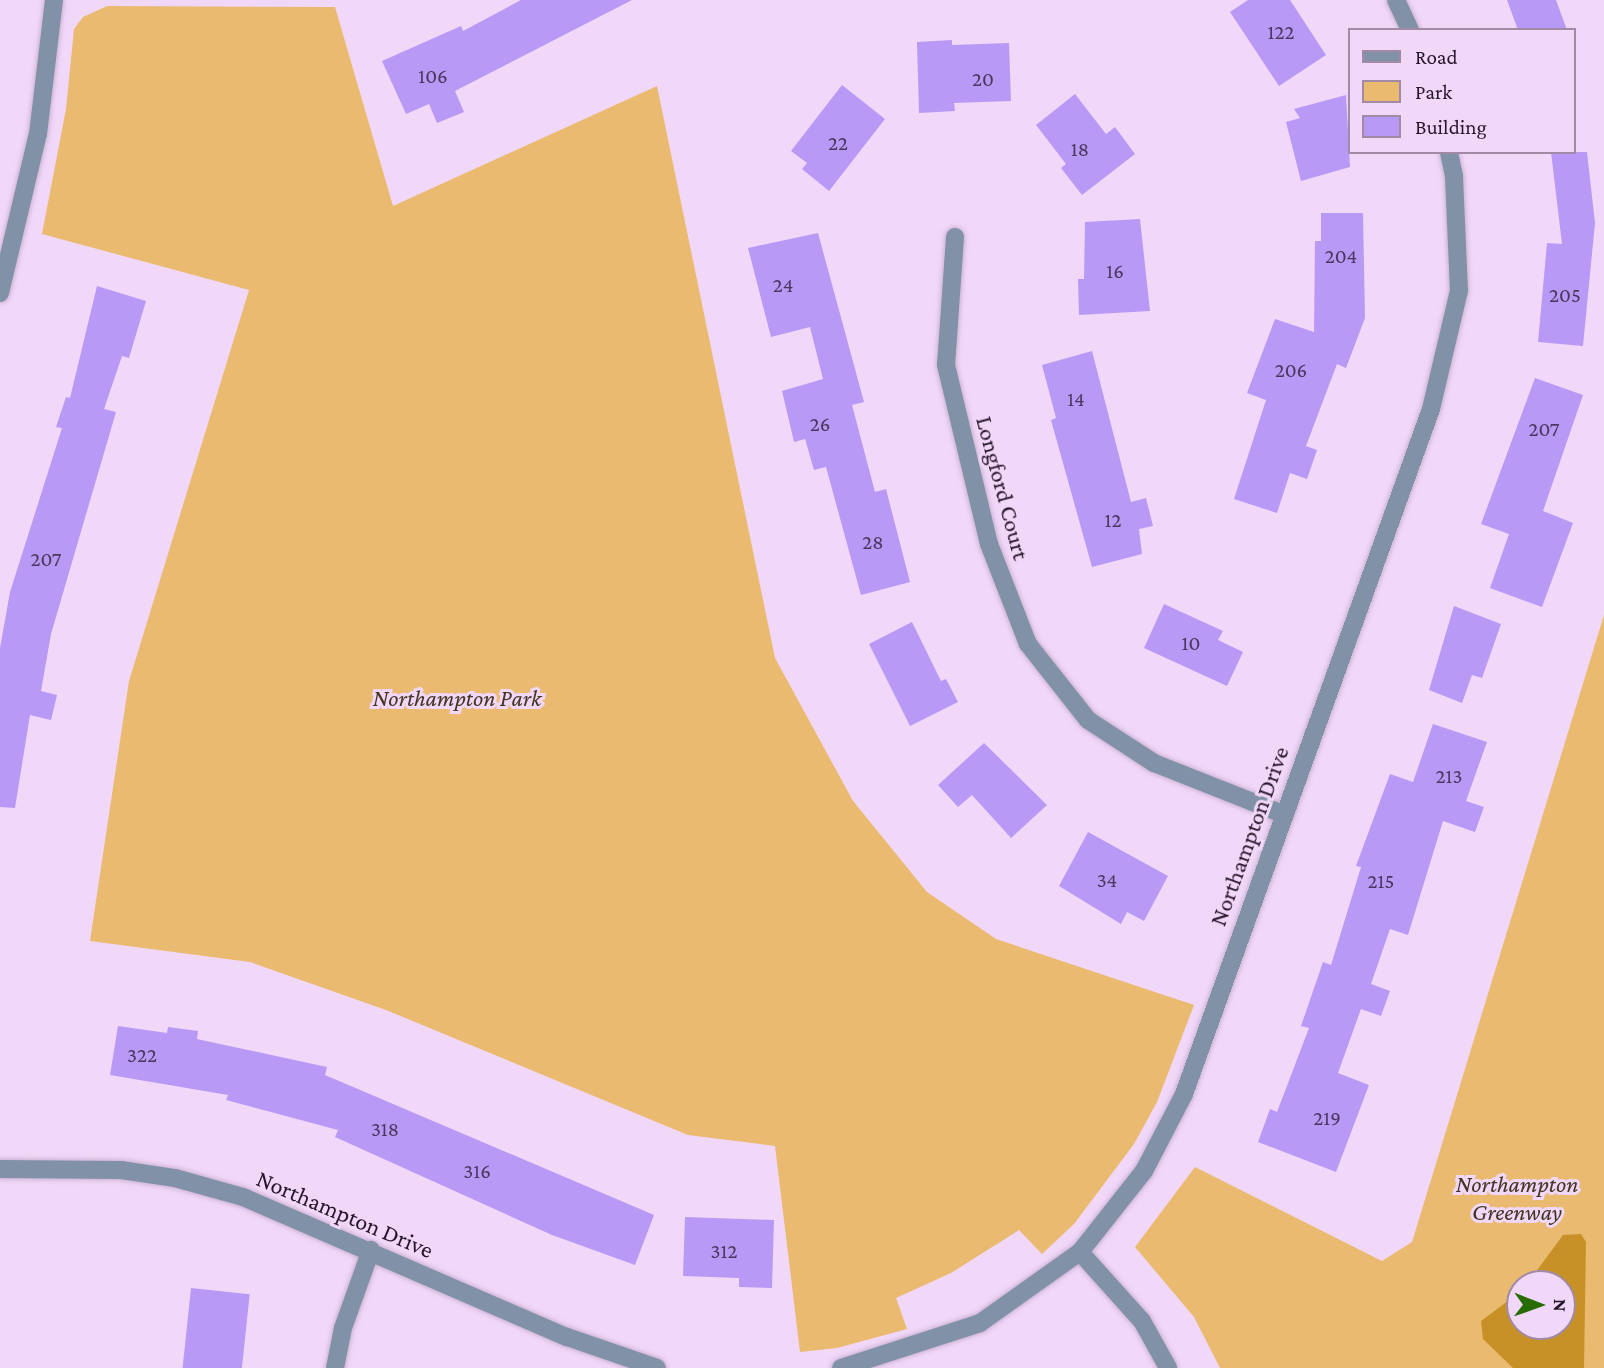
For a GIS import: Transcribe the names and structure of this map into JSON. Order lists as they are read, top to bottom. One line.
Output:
{"streets":{"street":["Longford Court","Northampton Drive"]},"crossings":[["Longford Court","Northampton Drive"]],"parks":["Northampton Park","Northampton Greenway"],"house_numbers":["122","106","20","22","18","204","16","24","205","206","14","26","207","12","28","207","10","213","34","215","322","219","318","316","312"],"legend":["Road","Park","Building"],"north":"right"}
